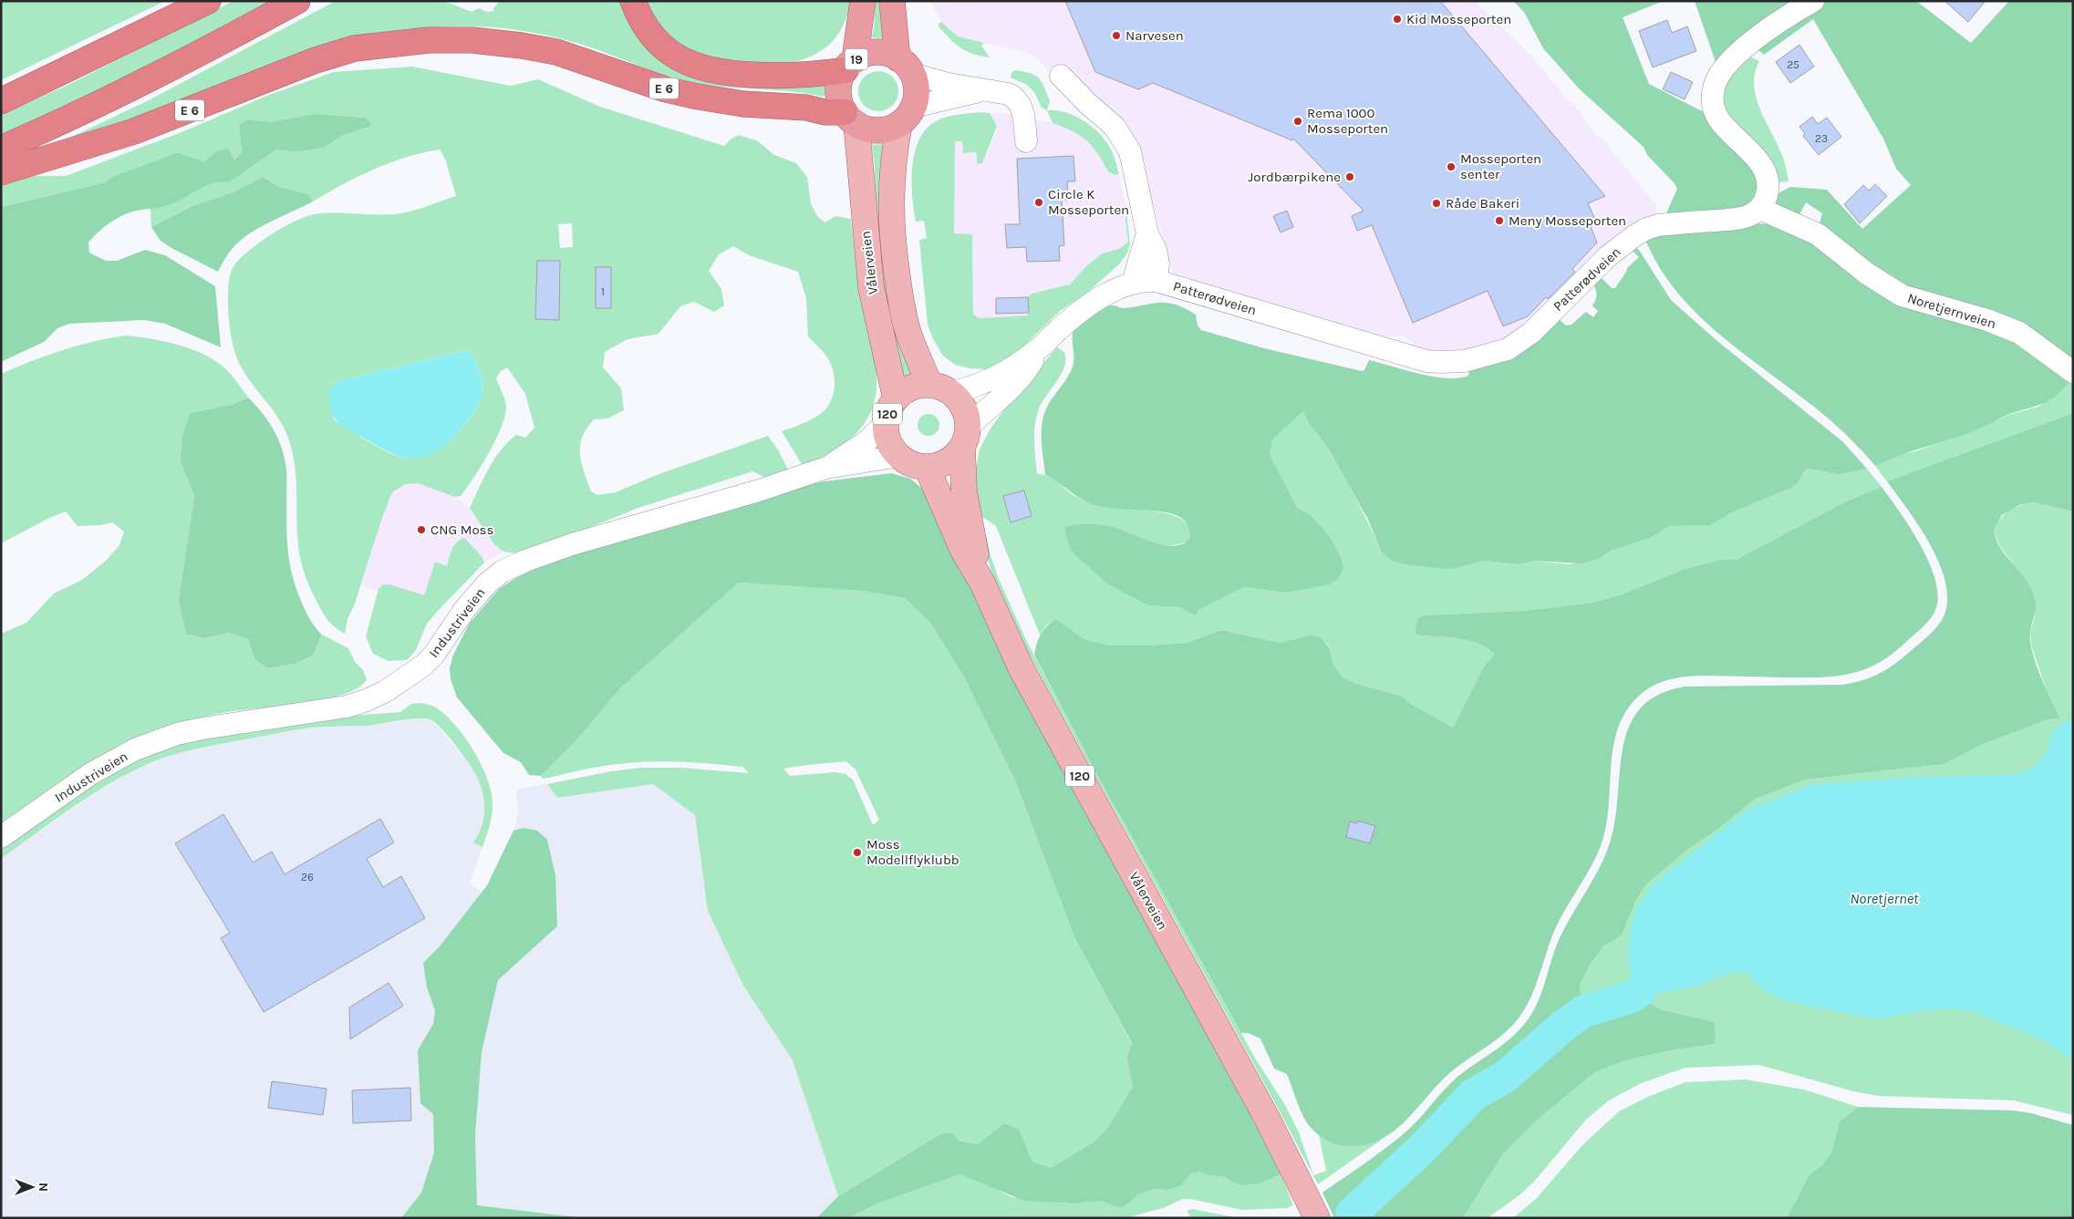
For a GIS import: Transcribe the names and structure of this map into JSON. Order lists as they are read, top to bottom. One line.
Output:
{"streets":{"highway":["19","E 6"],"main road":["Vålerveien","120"],"street":["Patterødveien","Noretjernveien","Industriveien"]},"crossings":[["19","E 6"],["19","Vålerveien"],["E 6","Vålerveien"],["Vålerveien","120"],["Vålerveien","Industriveien"],["Patterødveien","Noretjernveien"],["120","Industriveien"]],"water":["Noretjernet"],"places":["Kid Mosseporten","Narvesen","Rema 1000 Mosseporten","Mosseporten senter","Jordbærpikene","Circle K Mosseporten","Råde Bakeri","Meny Mosseporten","CNG Moss","Moss Modellflyklubb"],"house_numbers":["25","23","1","26"],"north":"right"}
